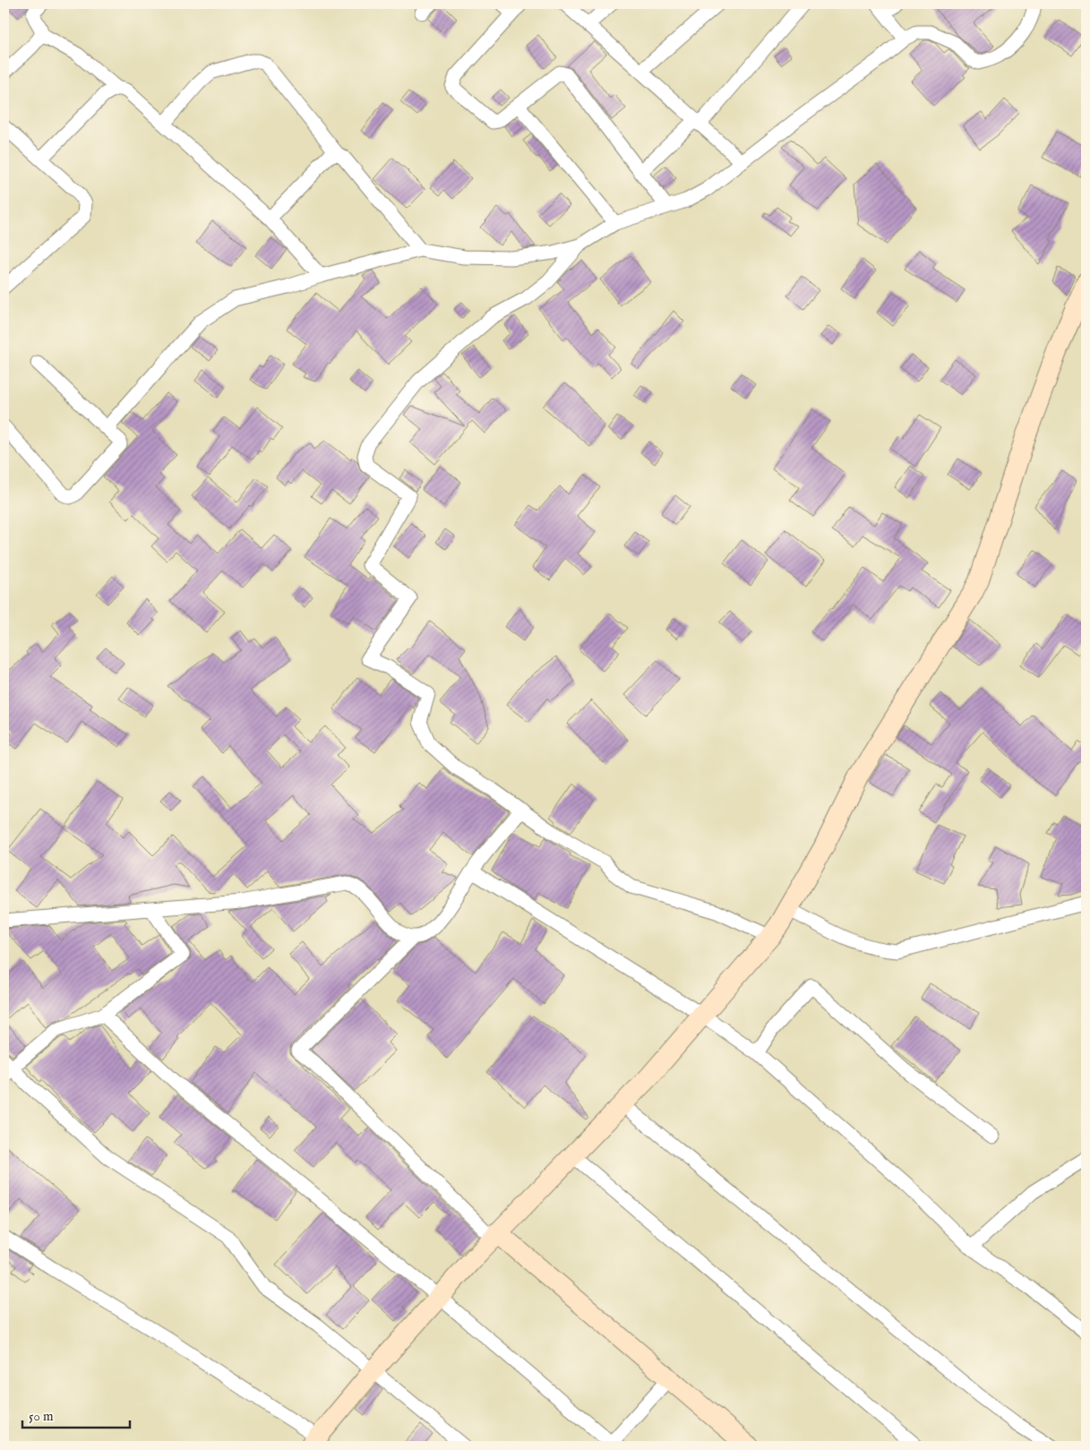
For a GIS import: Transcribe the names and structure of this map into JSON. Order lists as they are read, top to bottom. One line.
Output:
{"scale_bar":"50 m"}
